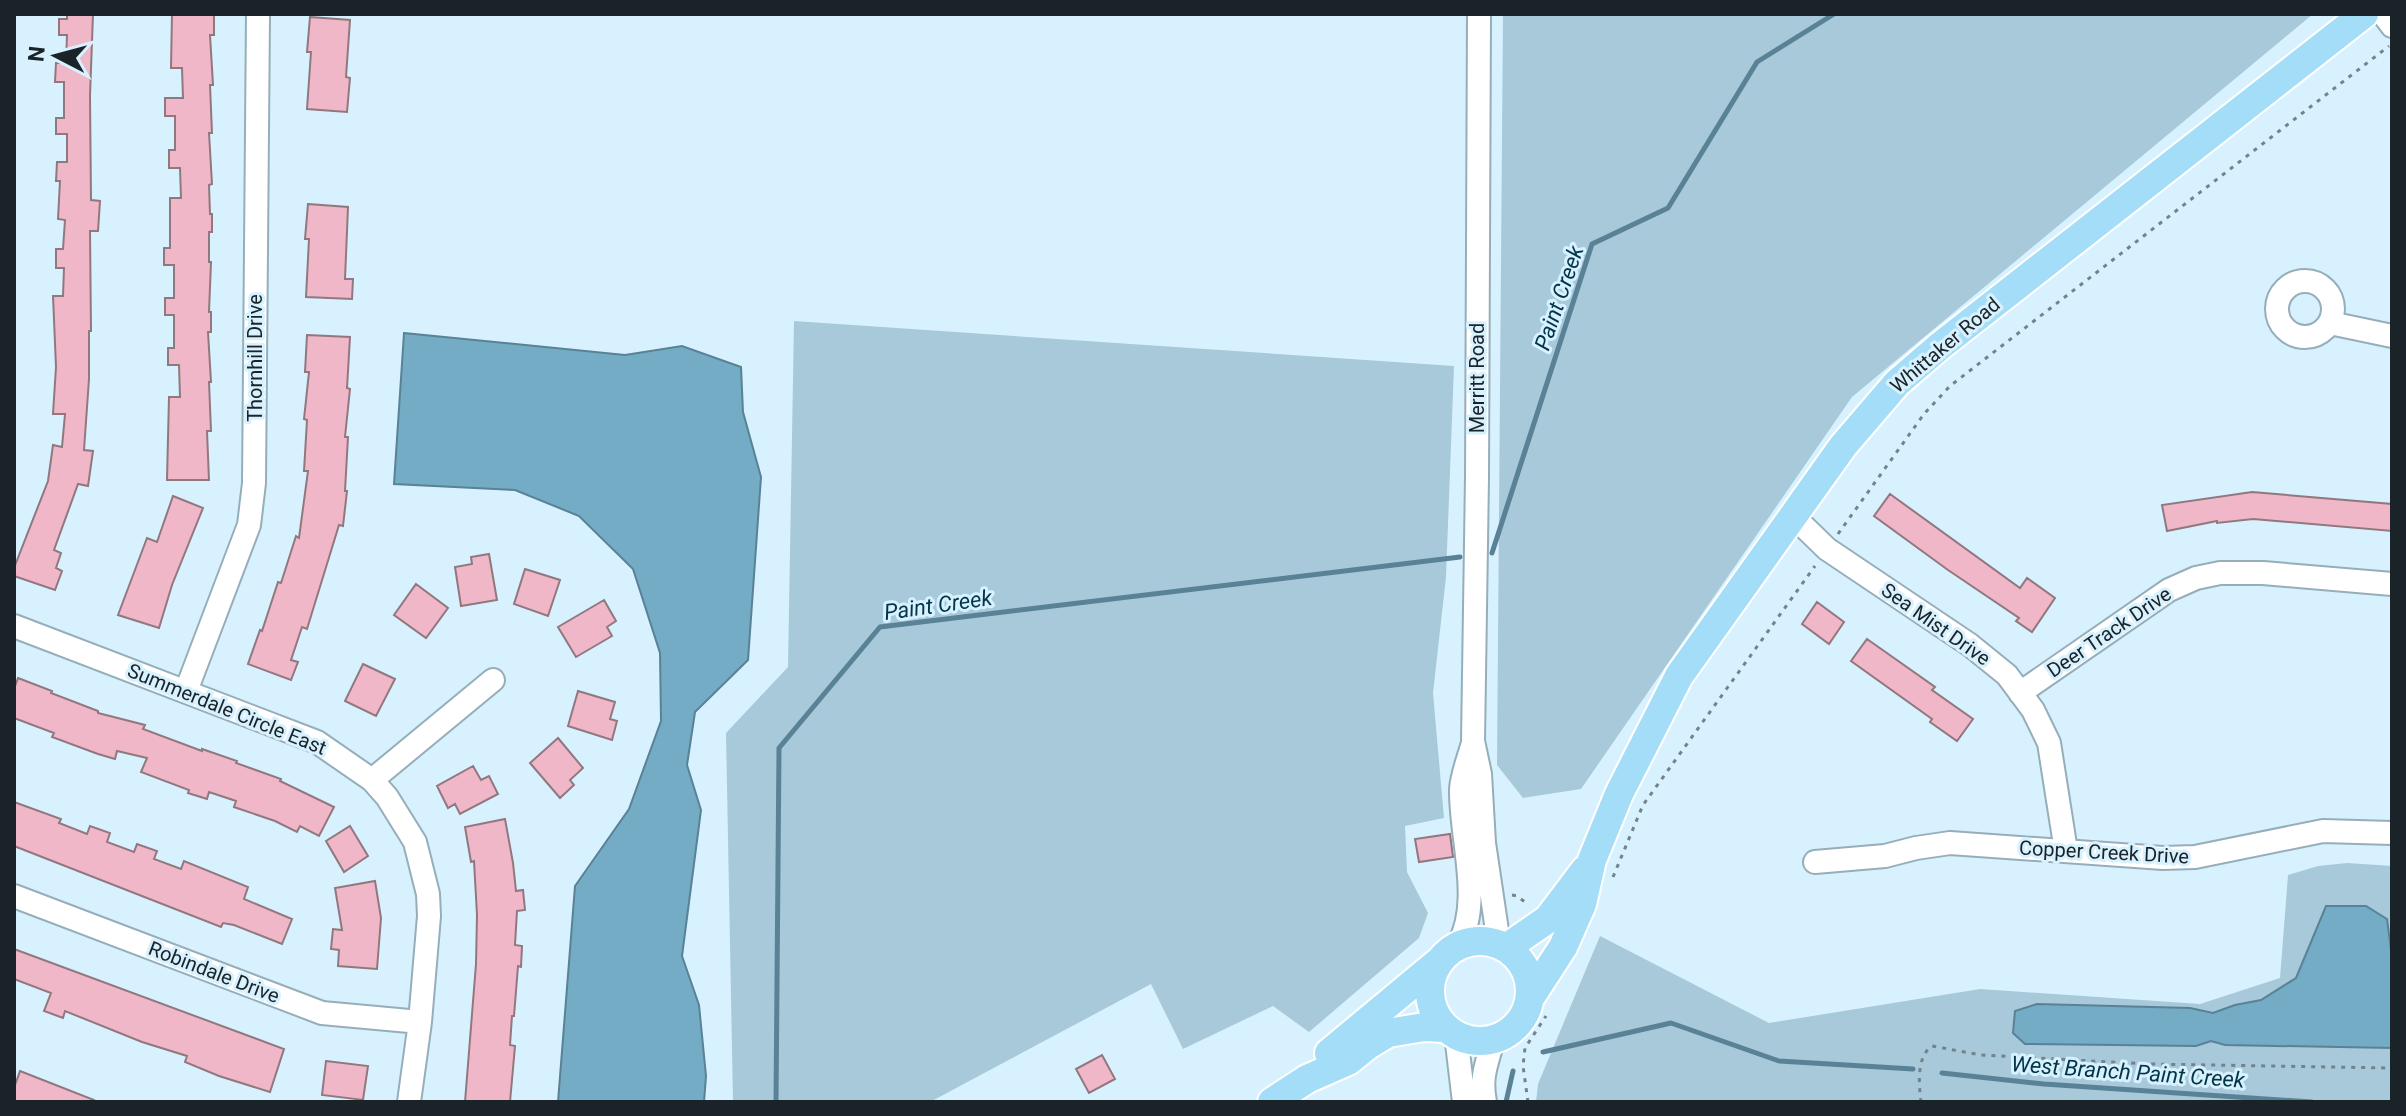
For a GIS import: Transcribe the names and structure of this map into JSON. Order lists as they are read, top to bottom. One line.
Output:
{"streets":{"main road":["Whittaker Road"],"street":["Thornhill Drive","Merritt Road","Sea Mist Drive","Deer Track Drive","Summerdale Circle East","Copper Creek Drive","Robindale Drive"]},"crossings":[["Whittaker Road","Merritt Road"],["Whittaker Road","Sea Mist Drive"],["Thornhill Drive","Summerdale Circle East"],["Sea Mist Drive","Deer Track Drive"],["Sea Mist Drive","Copper Creek Drive"],["Summerdale Circle East","Robindale Drive"]],"water":["Paint Creek","West Branch Paint Creek"],"north":"left"}
